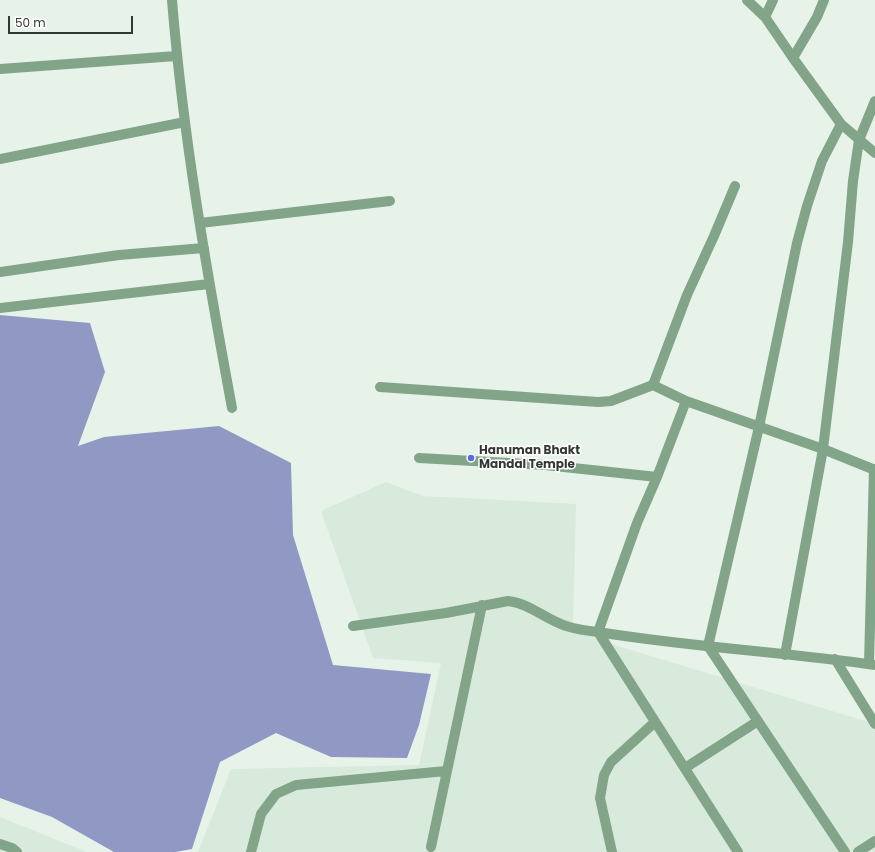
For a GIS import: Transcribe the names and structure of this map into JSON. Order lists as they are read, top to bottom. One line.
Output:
{"places":["Hanuman Bhakt Mandal Temple"],"scale_bar":"50 m"}
